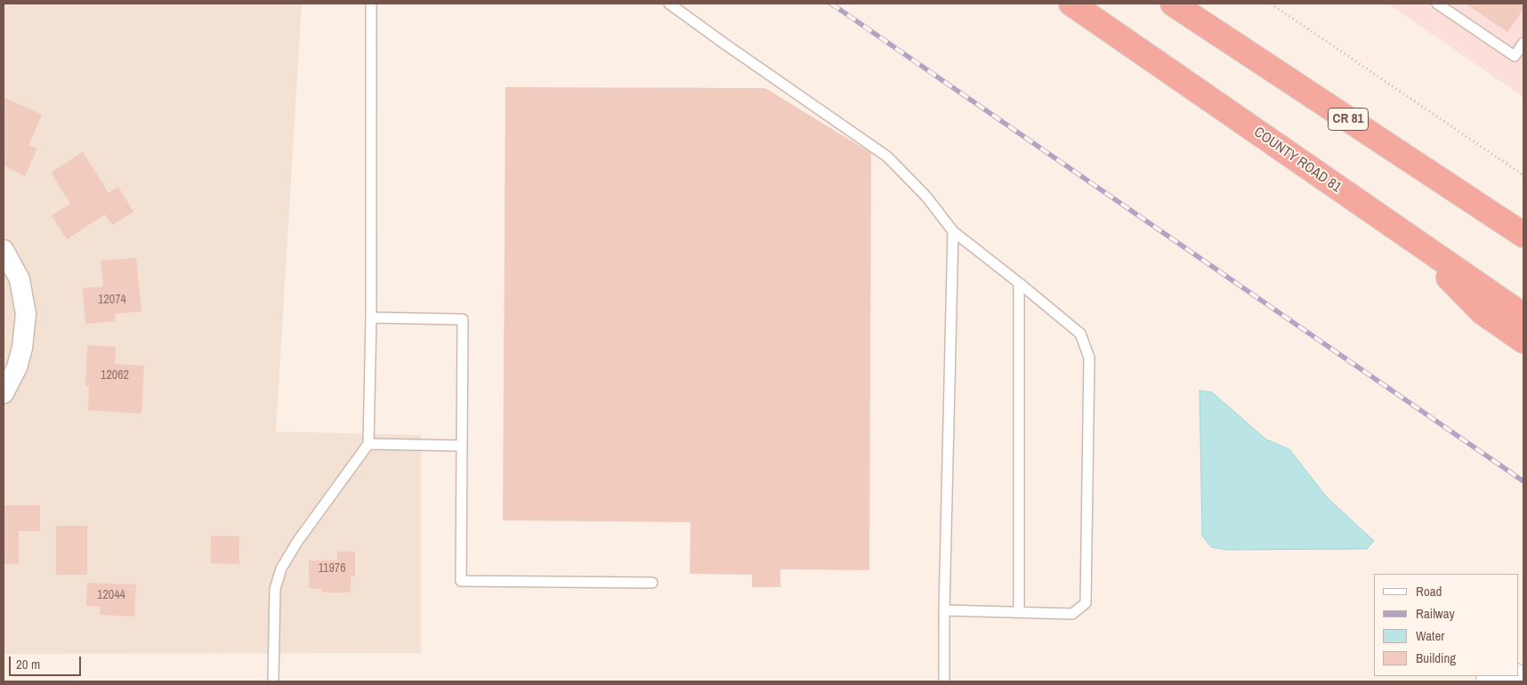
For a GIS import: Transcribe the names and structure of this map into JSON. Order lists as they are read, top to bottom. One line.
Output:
{"streets":{"highway":["CR 81","COUNTY ROAD 81"]},"house_numbers":["12074","12062","11976","12044"],"legend":["Road","Railway","Water","Building"],"scale_bar":"20 m"}
